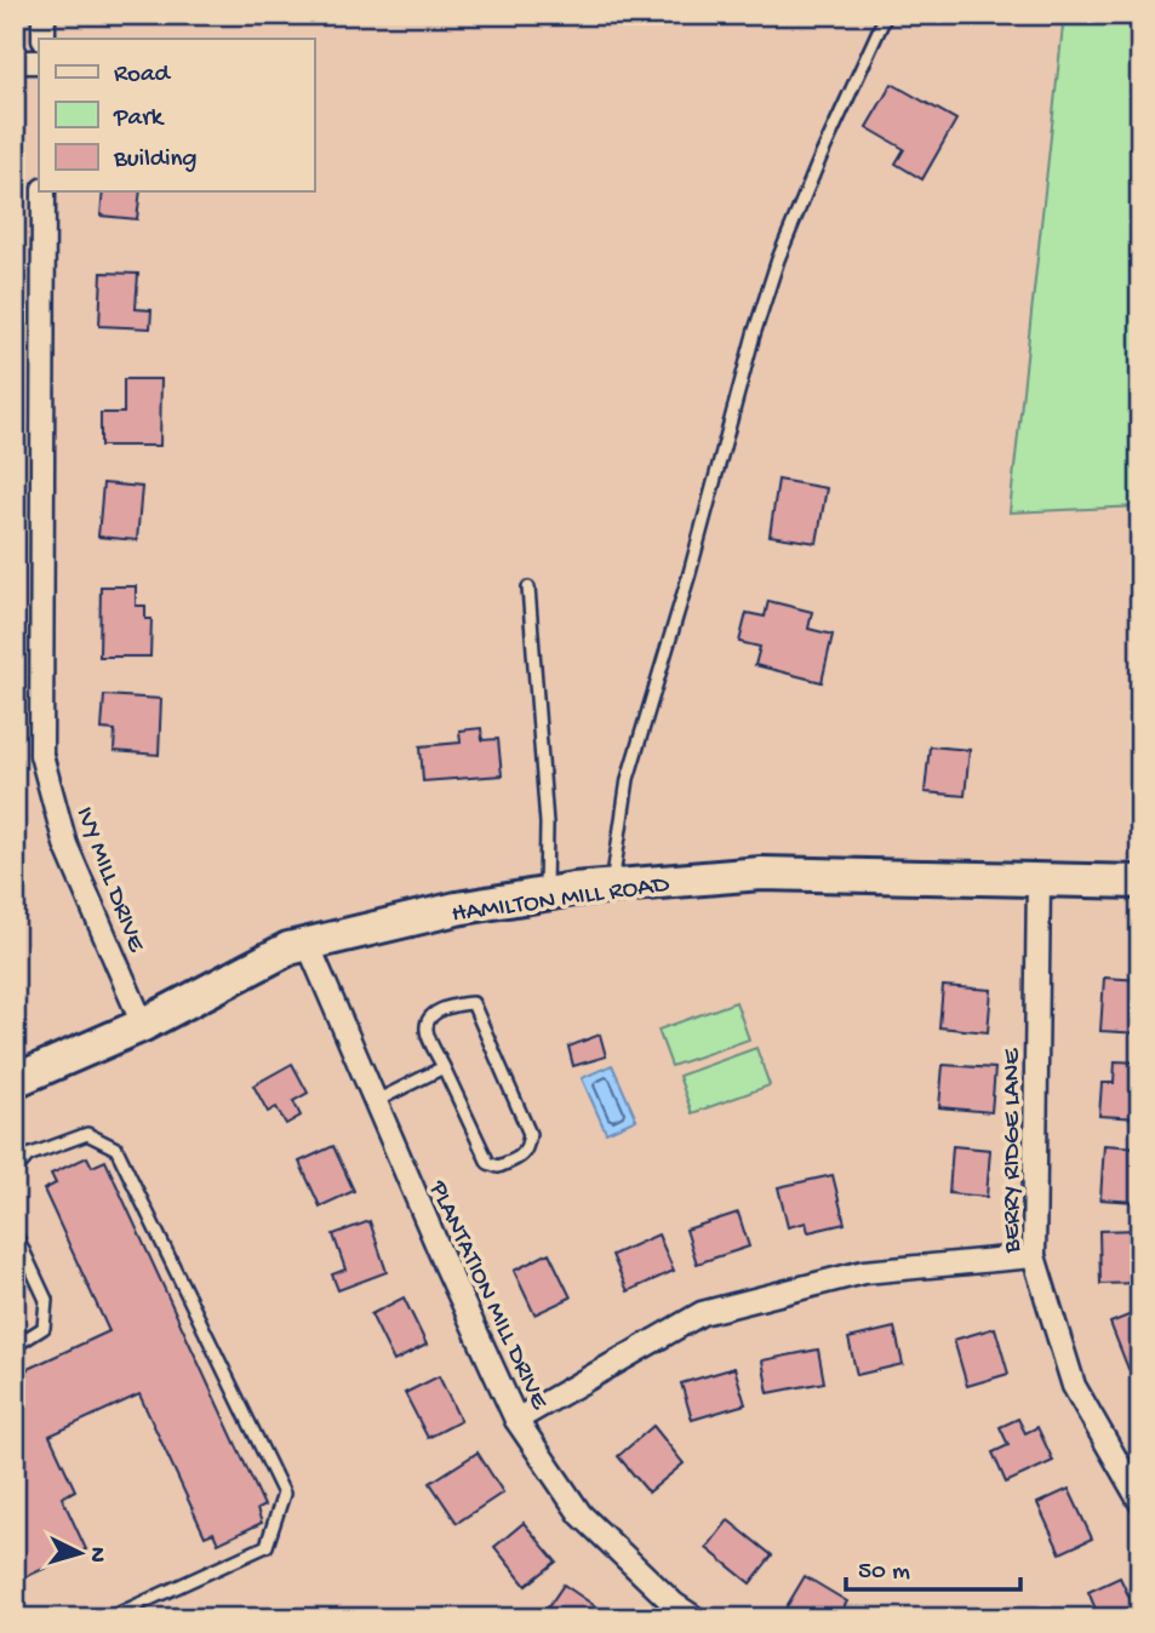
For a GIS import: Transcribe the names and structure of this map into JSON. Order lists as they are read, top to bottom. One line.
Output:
{"streets":{"main road":["HAMILTON MILL ROAD"],"street":["IVY MILL DRIVE","BERRY RIDGE LANE","PLANTATION MILL DRIVE"]},"crossings":[["IVY MILL DRIVE","HAMILTON MILL ROAD"],["HAMILTON MILL ROAD","BERRY RIDGE LANE"],["HAMILTON MILL ROAD","PLANTATION MILL DRIVE"]],"legend":["Road","Park","Building"],"scale_bar":"50 m","north":"right"}
